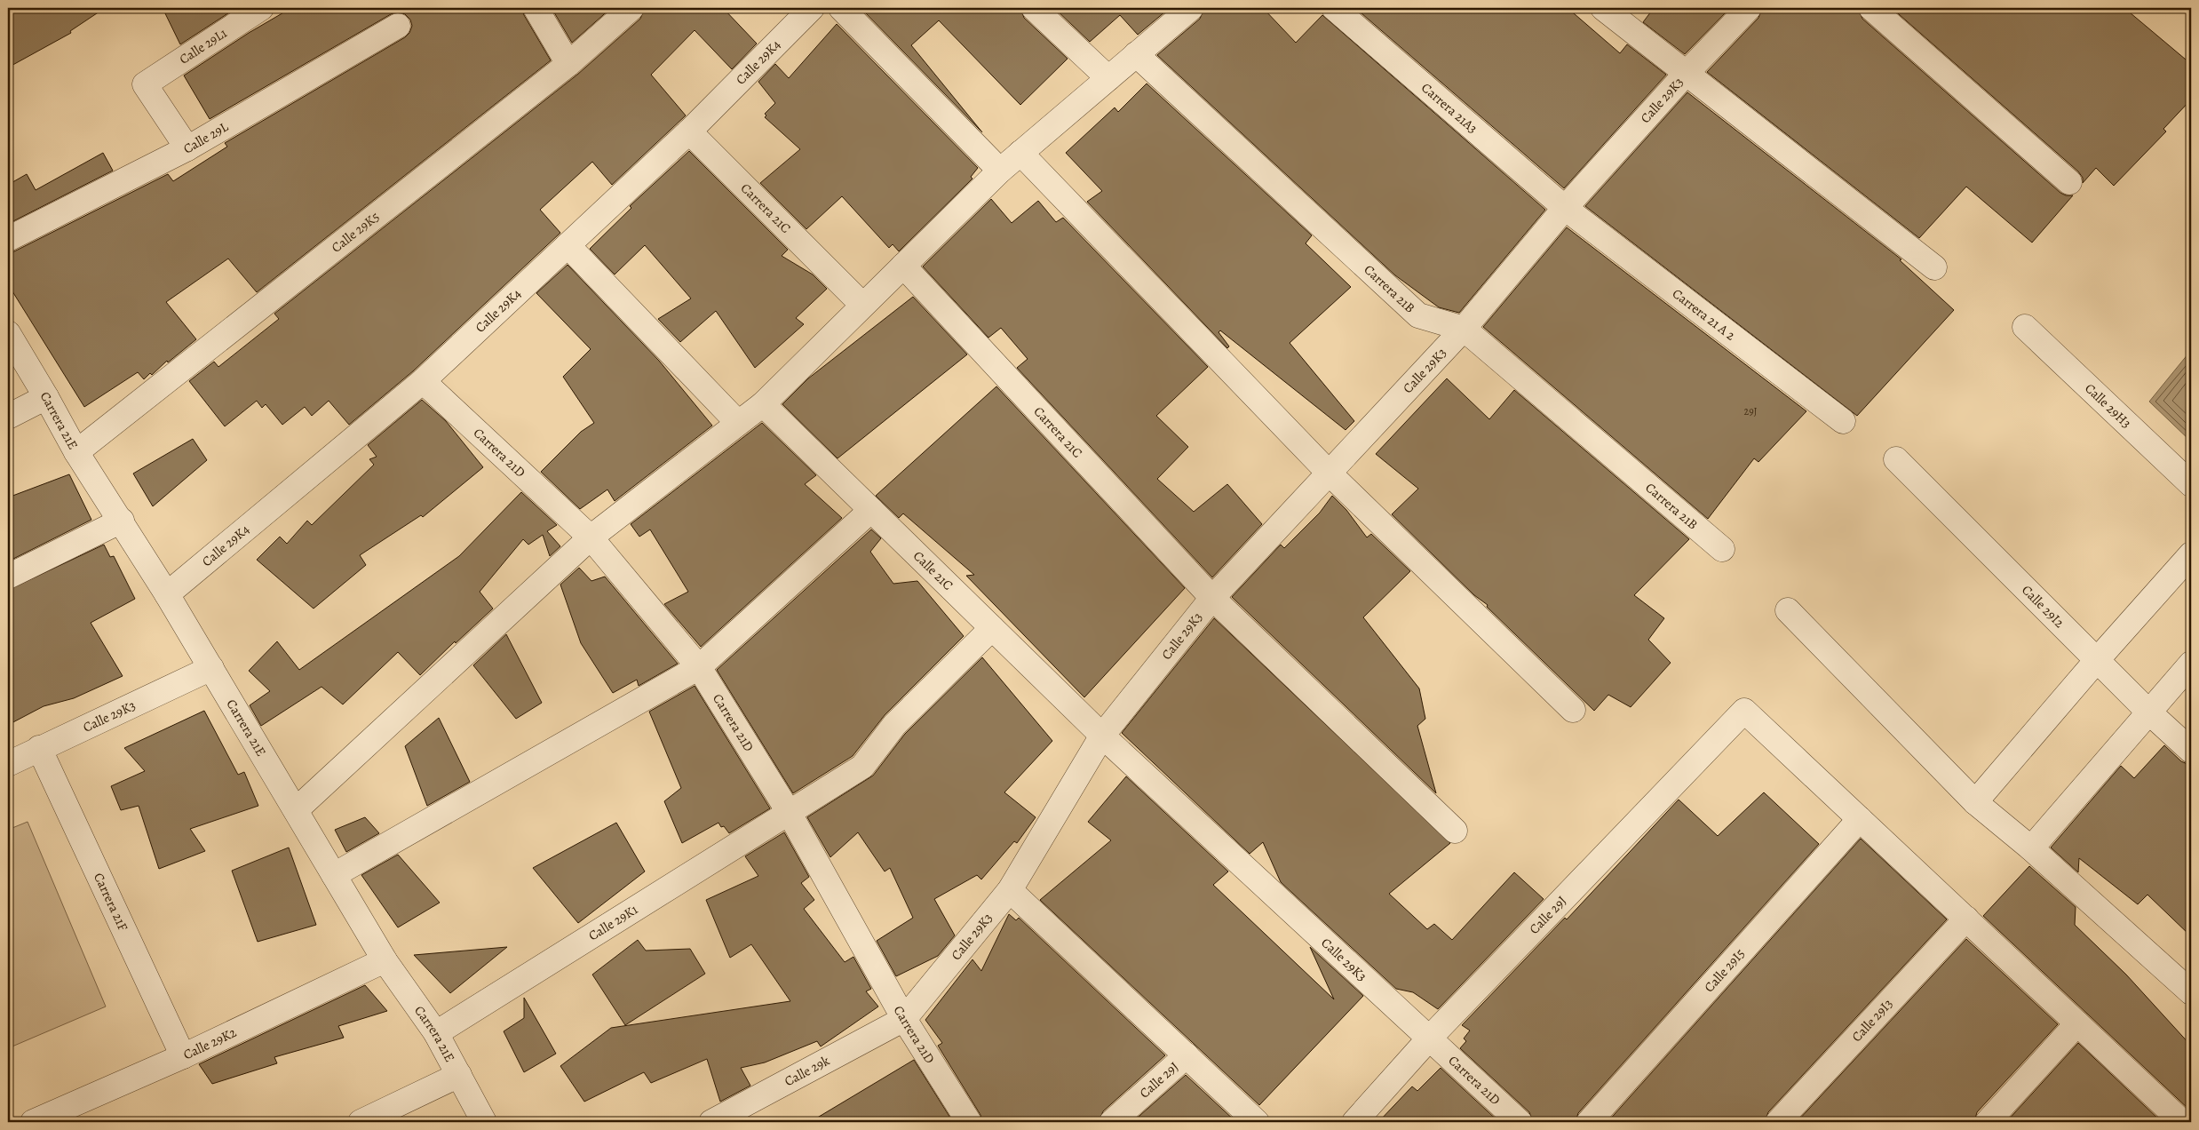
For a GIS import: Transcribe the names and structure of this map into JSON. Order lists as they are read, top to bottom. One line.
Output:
{"streets":{"street":["Calle 29L1","Calle 29K4","Calle 29K3","Carrera 21A3","Calle 29L","Carrera 21C","Calle 29K5","Carrera 21B","Carrera 21 A 2","Calle 29H3","Carrera 21E","Carrera 21D","Calle 21C","Calle 29I2","Carrera 21F","Calle 29J","Calle 29K1","Calle 29I5","Calle 29I3","Calle 29K2","Calle 29k"]},"crossings":[["Calle 29L1","Calle 29L"],["Calle 29K4","Carrera 21C"],["Calle 29K4","Carrera 21E"],["Calle 29K4","Carrera 21D"],["Calle 29K3","Carrera 21A3"],["Calle 29K3","Carrera 21C"],["Calle 29K3","Carrera 21B"],["Calle 29K3","Carrera 21 A 2"],["Calle 29K3","Carrera 21E"],["Calle 29K3","Carrera 21D"],["Calle 29K3","Calle 21C"],["Calle 29K3","Carrera 21F"],["Calle 29K3","Calle 29J"],["Calle 29K3","Calle 29k"],["Carrera 21A3","Carrera 21 A 2"],["Calle 29K5","Carrera 21E"],["Carrera 21E","Calle 29K1"],["Carrera 21E","Calle 29K2"],["Carrera 21D","Calle 29J"],["Carrera 21D","Calle 29K1"],["Carrera 21D","Calle 29k"],["Calle 21C","Calle 29K1"],["Carrera 21F","Calle 29K2"],["Calle 29J","Calle 29I5"]],"house_numbers":["29J"]}
